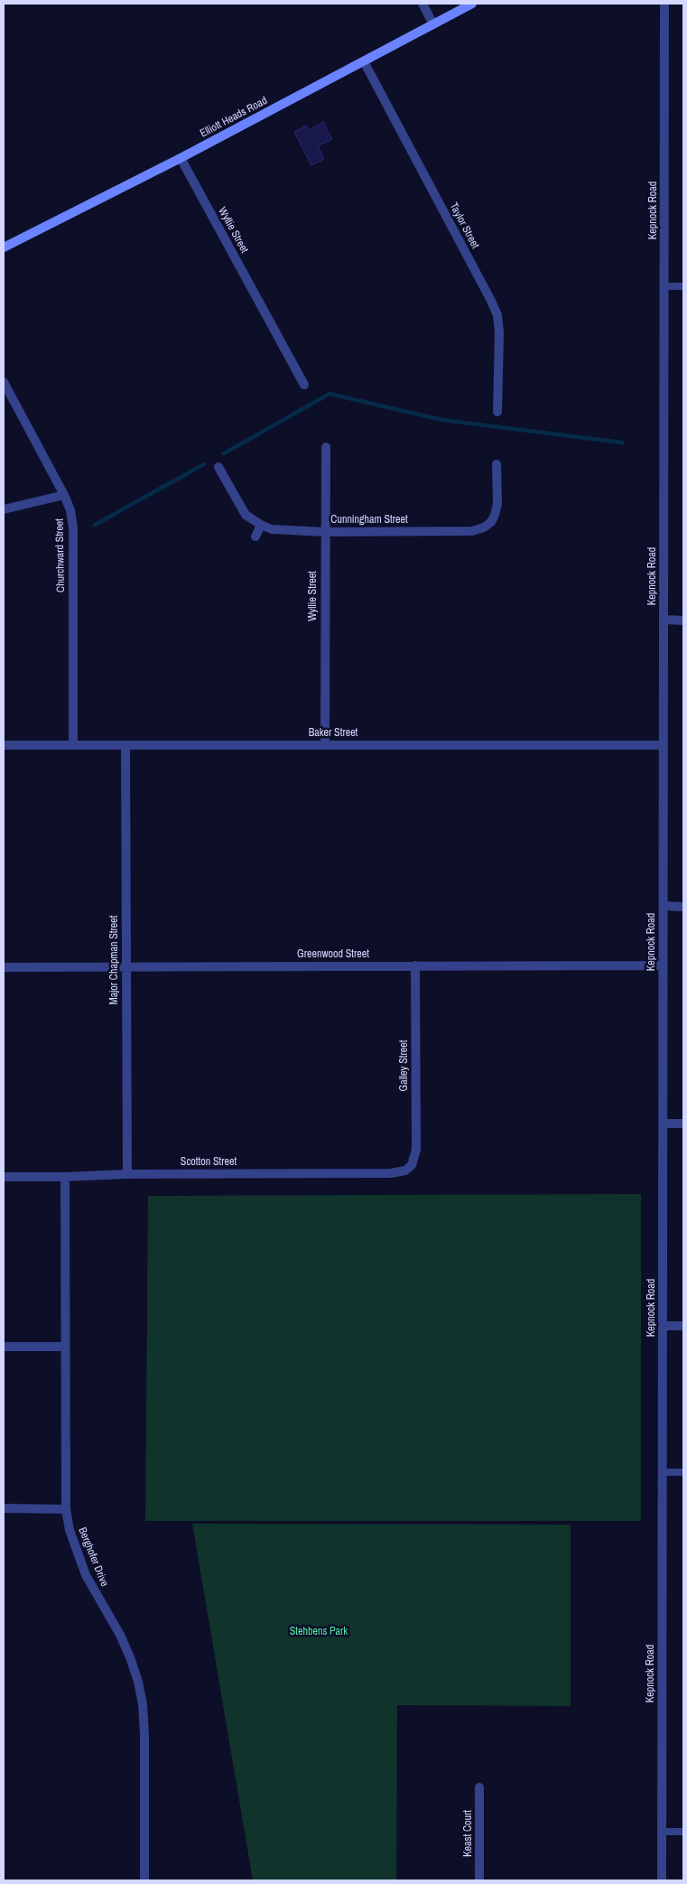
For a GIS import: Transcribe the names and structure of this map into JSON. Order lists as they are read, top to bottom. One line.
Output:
{"streets":{"street":["Elliott Heads Road","Kepnock Road","Taylor Street","Wyllie Street","Cunningham Street","Churchward Street","Baker Street","Greenwood Street","Major Chapman Street","Galley Street","Scotton Street","Berghofer Drive","Keast Court"]},"crossings":[["Elliott Heads Road","Taylor Street"],["Elliott Heads Road","Wyllie Street"],["Kepnock Road","Baker Street"],["Kepnock Road","Greenwood Street"],["Wyllie Street","Cunningham Street"],["Wyllie Street","Baker Street"],["Churchward Street","Baker Street"],["Baker Street","Major Chapman Street"],["Greenwood Street","Major Chapman Street"],["Greenwood Street","Galley Street"],["Major Chapman Street","Scotton Street"],["Galley Street","Scotton Street"],["Scotton Street","Berghofer Drive"]],"parks":["Stehbens Park"]}
